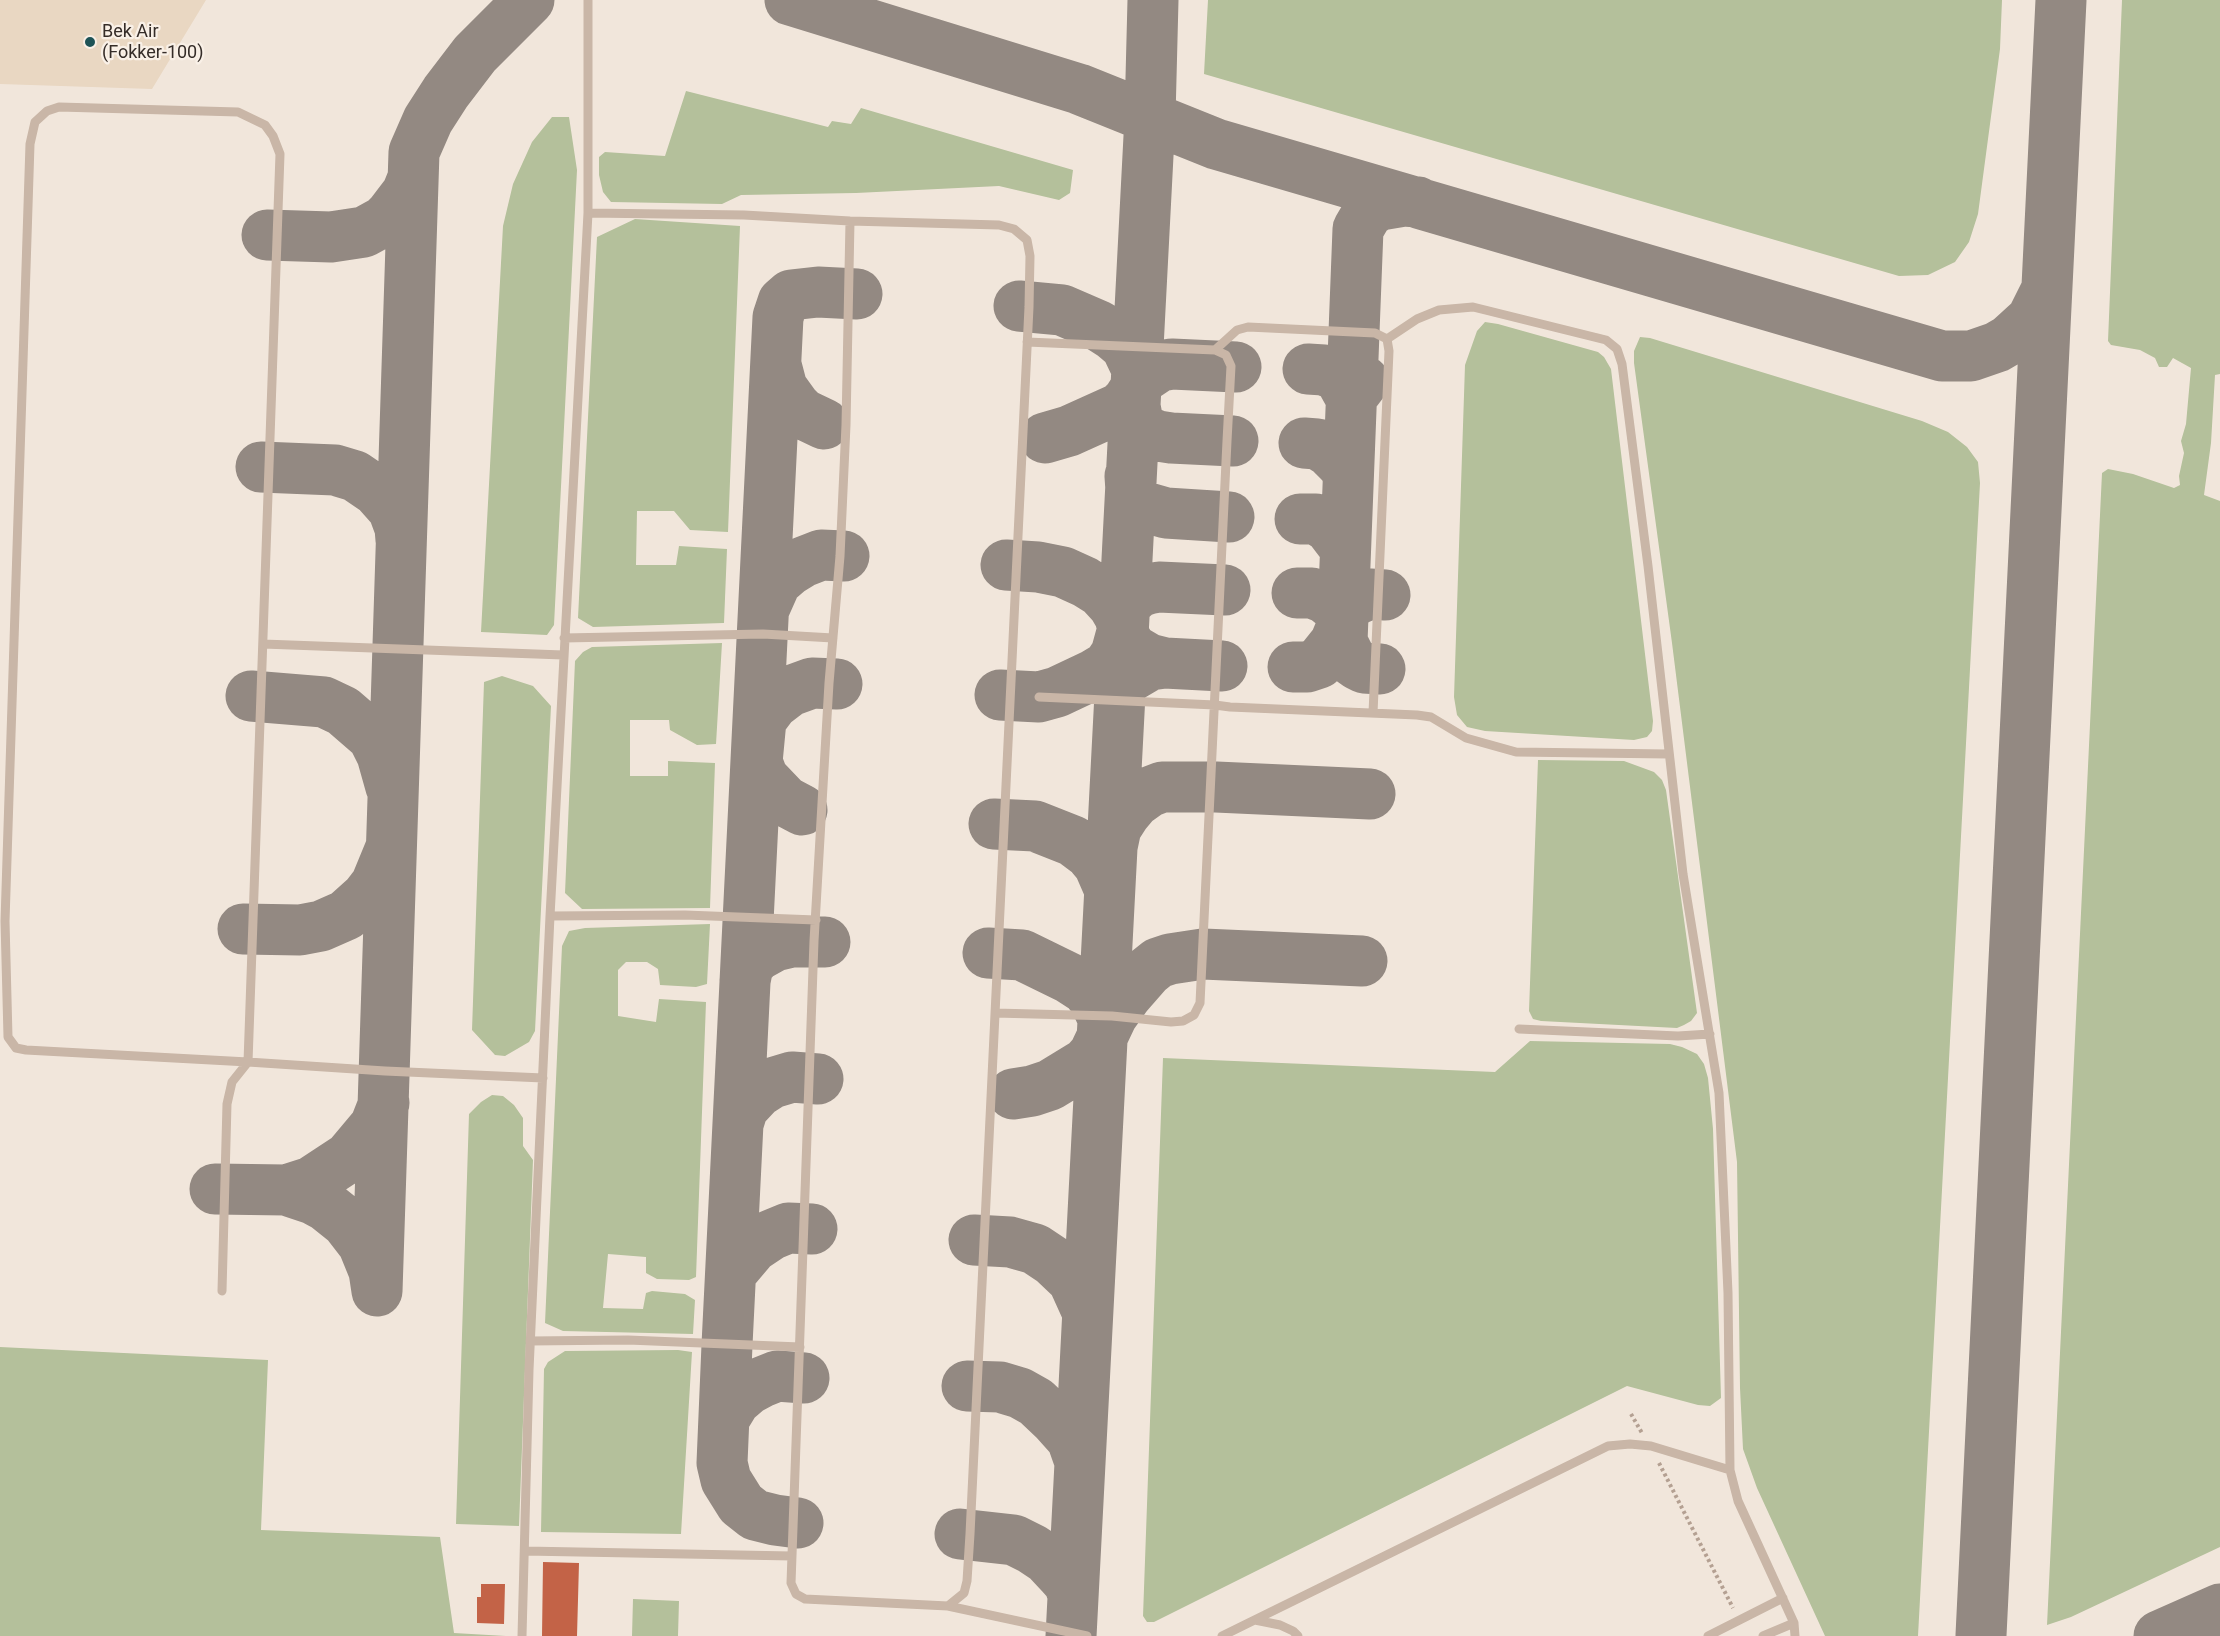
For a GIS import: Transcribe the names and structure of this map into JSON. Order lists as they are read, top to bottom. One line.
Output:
{"places":["Bek Air (Fokker-100)"]}
